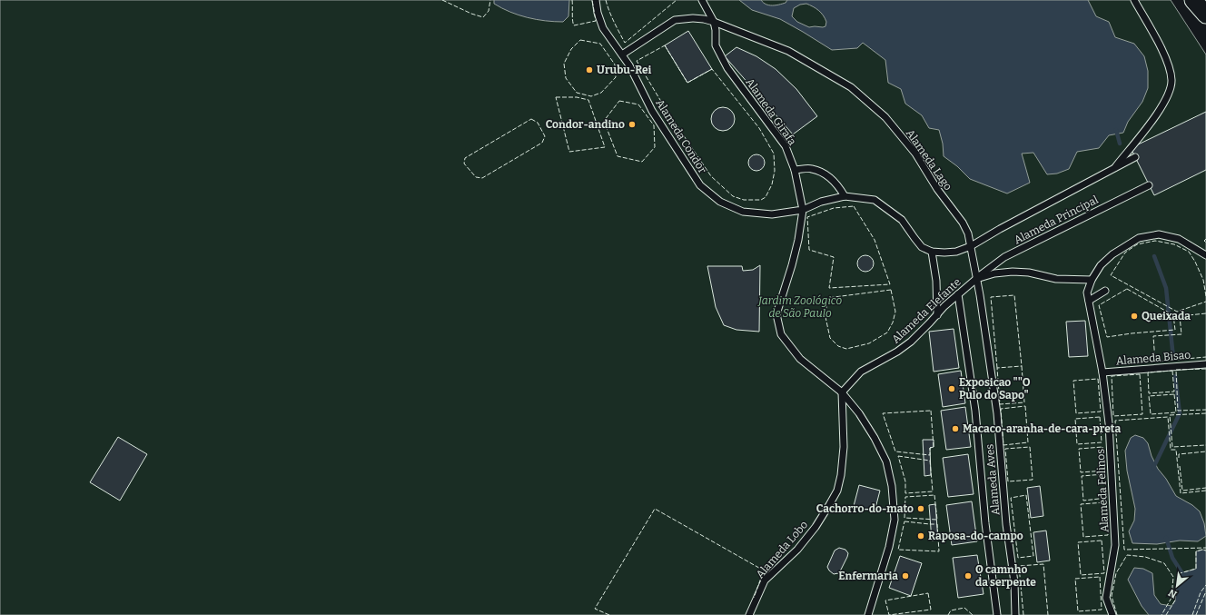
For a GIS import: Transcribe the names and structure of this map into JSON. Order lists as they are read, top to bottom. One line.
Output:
{"streets":{"lane":["Alameda Girafa","Alameda Condor","Alameda Lago","Alameda Principal","Alameda Elefante","Alameda Bisao","Alameda Aves","Alameda Felinos","Alameda Lobo"]},"crossings":[["Alameda Girafa","Alameda Condor"],["Alameda Girafa","Alameda Lago"],["Alameda Condor","Alameda Lago"],["Alameda Lago","Alameda Principal"],["Alameda Lago","Alameda Elefante"],["Alameda Lago","Alameda Aves"],["Alameda Principal","Alameda Elefante"],["Alameda Principal","Alameda Aves"],["Alameda Elefante","Alameda Aves"],["Alameda Elefante","Alameda Felinos"],["Alameda Elefante","Alameda Lobo"],["Alameda Bisao","Alameda Felinos"]],"parks":["Jardim Zoológico de São Paulo"],"places":["Urubu-Rei","Condor-andino","Queixada","Exposicao \"\"O Pulo do Sapo\"","Macaco-aranha-de-cara-preta","Cachorro-do-mato","Raposa-do-campo","Enfermaria","O camnho da serpente"],"north":"bottom left"}
